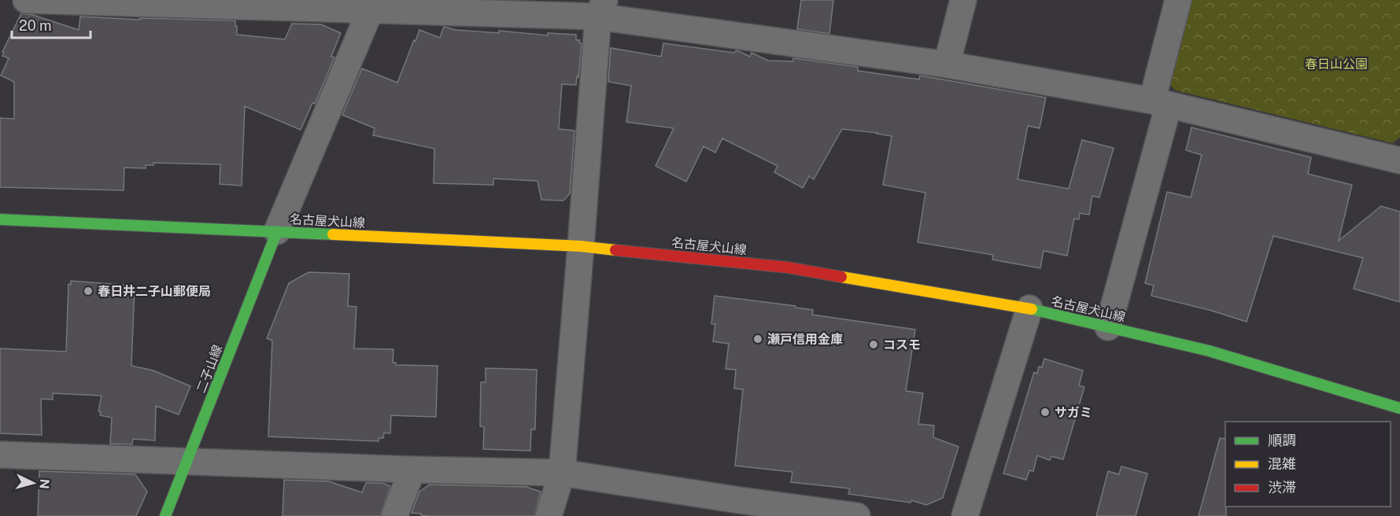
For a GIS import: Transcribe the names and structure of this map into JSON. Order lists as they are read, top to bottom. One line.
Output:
{"streets":{"main road":["名古屋犬山線","二子山線"]},"crossings":[["名古屋犬山線","二子山線"]],"parks":["春日山公園"],"places":["春日井二子山郵便局","瀬戸信用金庫","コスモ","サガミ"],"legend":["順調","混雑","渋滞"],"scale_bar":"20 m","north":"right"}
